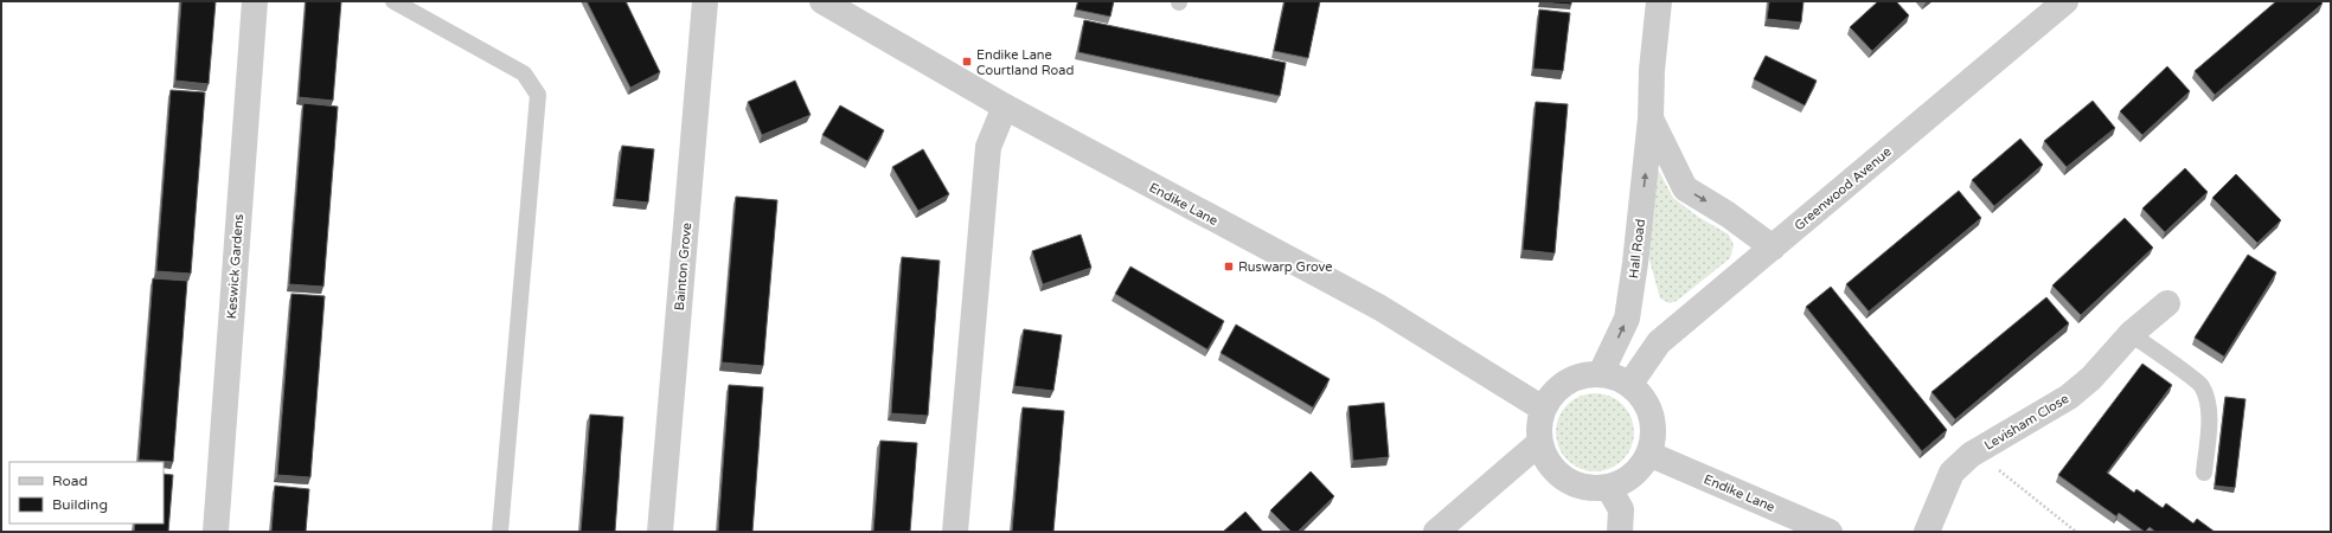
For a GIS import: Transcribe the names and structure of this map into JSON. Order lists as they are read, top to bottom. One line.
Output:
{"streets":{"street":["Greenwood Avenue","Endike Lane","Hall Road","Keswick Gardens","Bainton Grove","Levisham Close"]},"crossings":[["Greenwood Avenue","Endike Lane"],["Greenwood Avenue","Hall Road"],["Endike Lane","Hall Road"]],"places":{"transit":["Endike Lane Courtland Road","Ruswarp Grove"]},"legend":["Road","Building"]}
